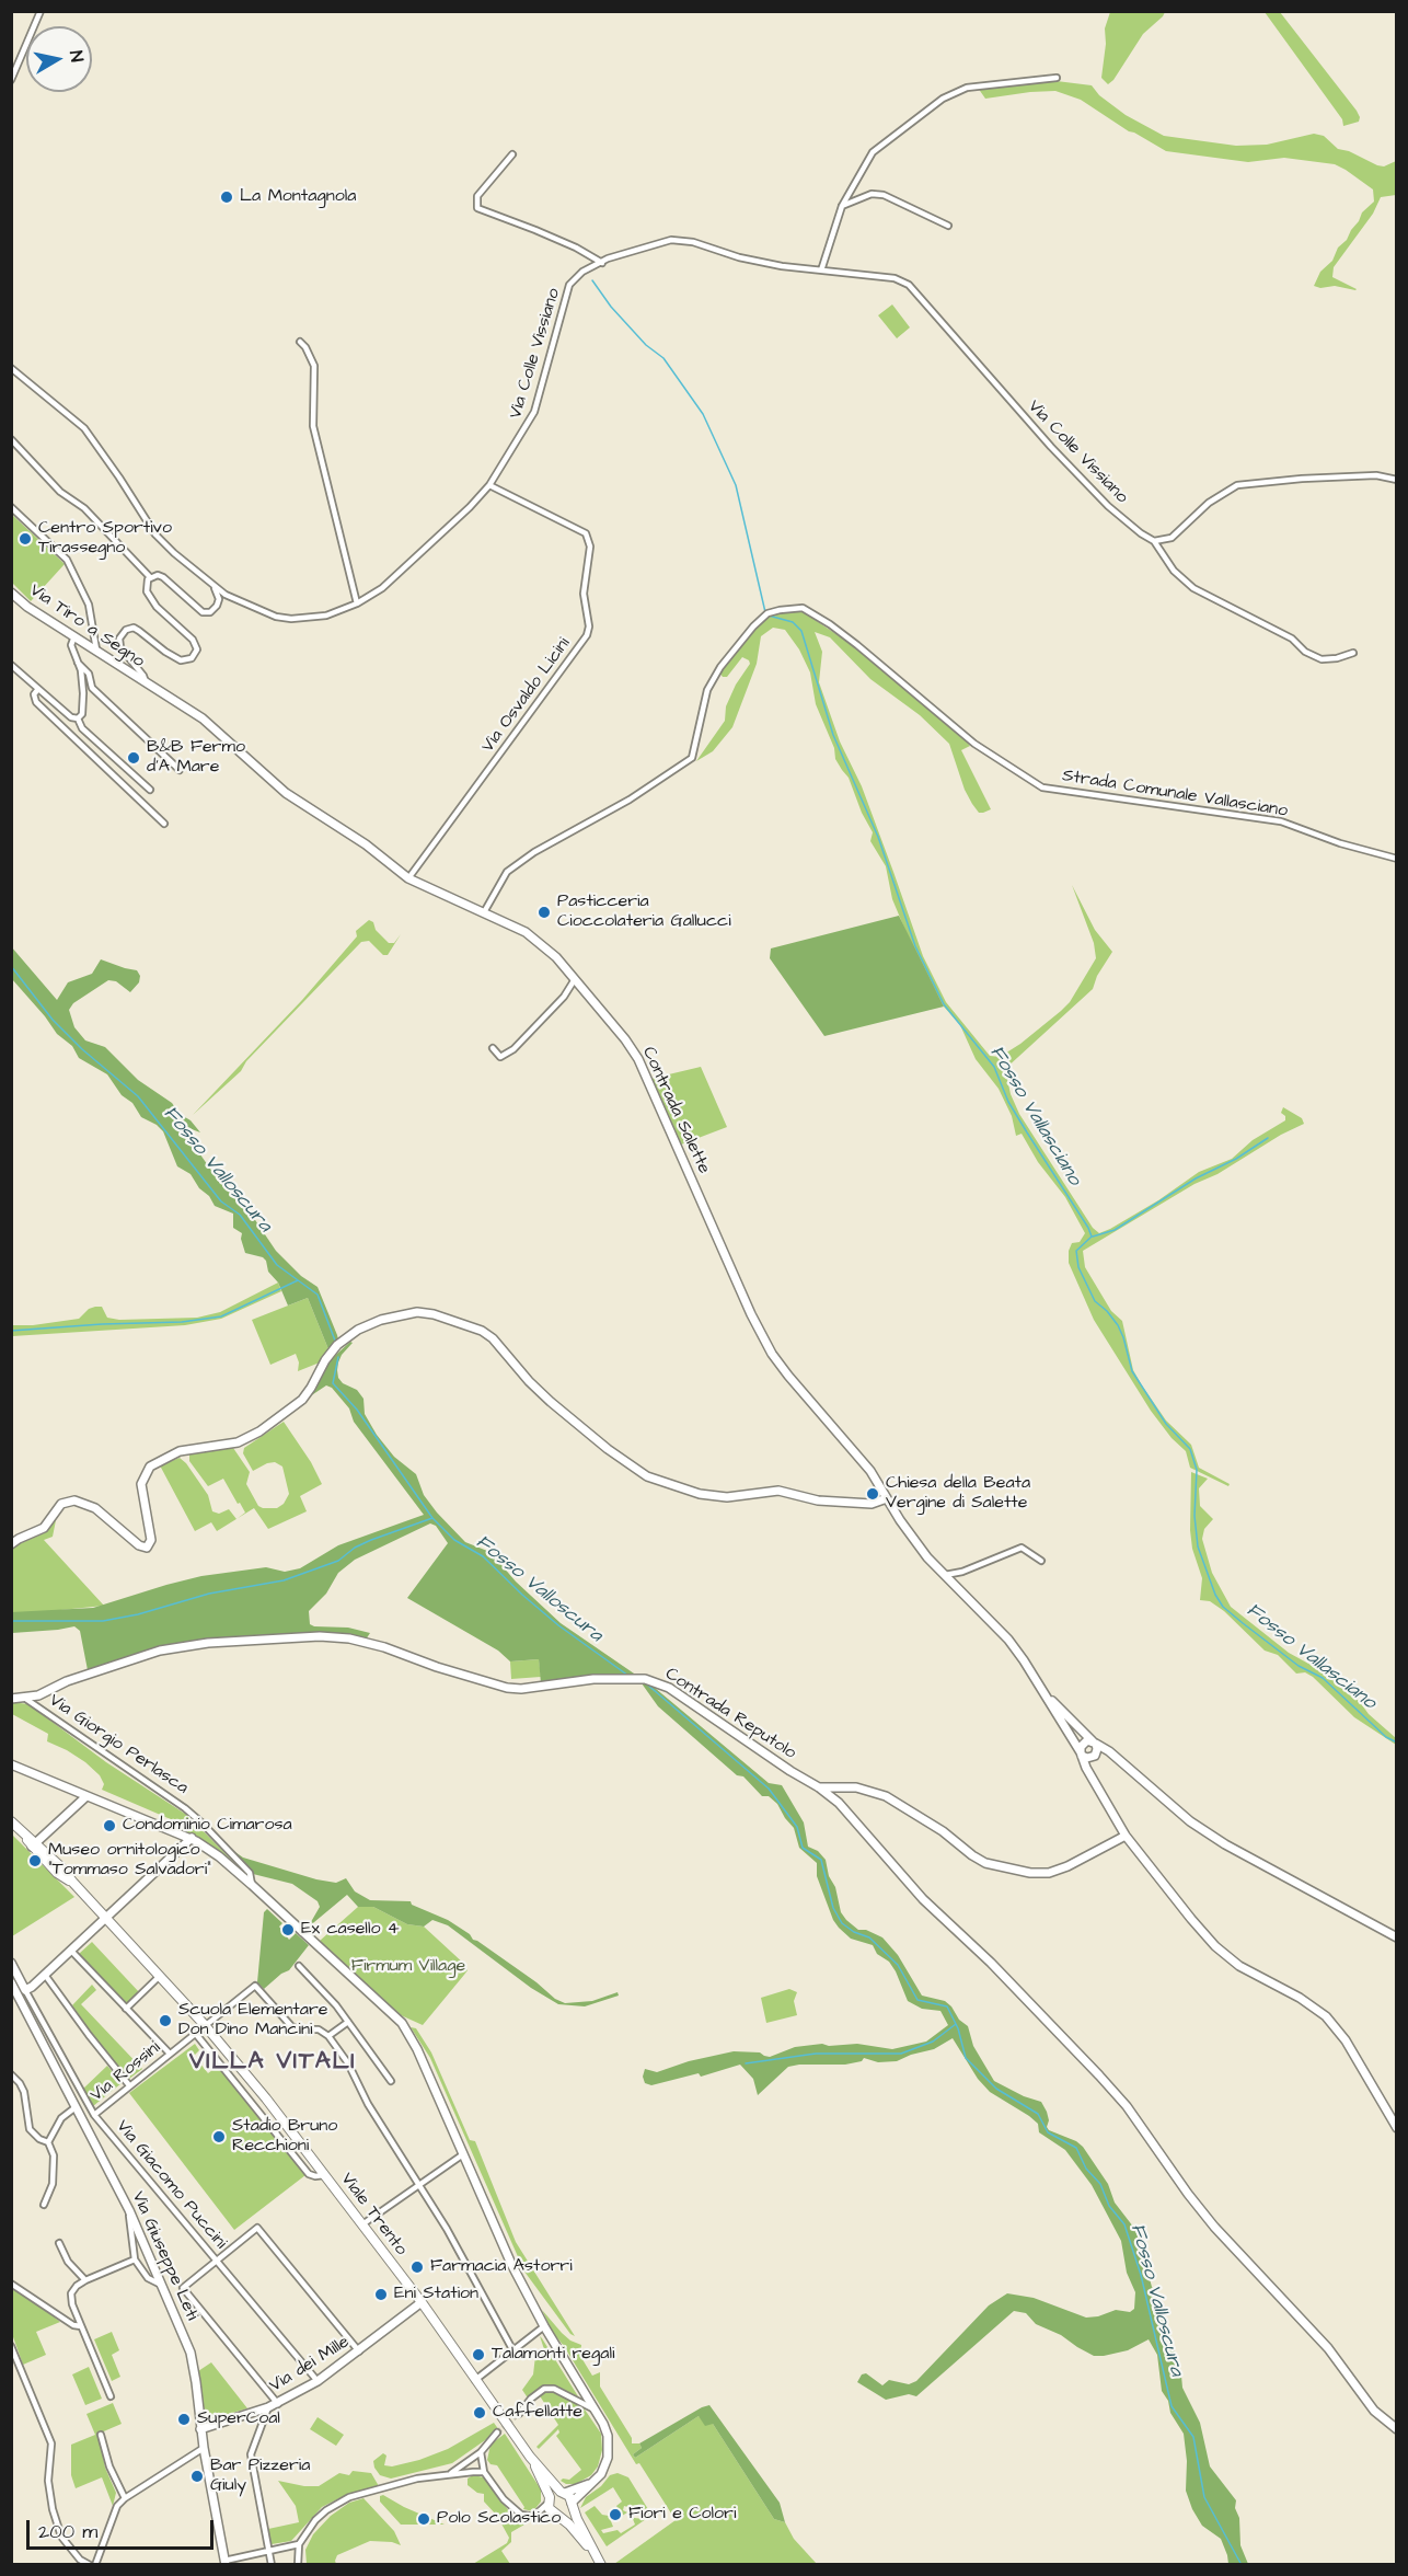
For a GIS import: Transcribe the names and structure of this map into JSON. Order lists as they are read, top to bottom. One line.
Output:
{"streets":{"main road":["Viale Trento"],"street":["Via Colle Vissiano","Via Tiro a Segno","Via Osvaldo Licini","Strada Comunale Vallasciano","Contrada Salette","Contrada Reputolo","Via Giorgio Perlasca","Via Rossini","Via Giacomo Puccini","Via Giuseppe Leti","Via dei Mille"]},"crossings":[["Via Colle Vissiano","Via Osvaldo Licini"],["Via Tiro a Segno","Contrada Salette"],["Via Osvaldo Licini","Contrada Salette"],["Strada Comunale Vallasciano","Contrada Salette"],["Contrada Reputolo","Via Giorgio Perlasca"],["Via Rossini","Via Giacomo Puccini"],["Via Rossini","Viale Trento"],["Via Giacomo Puccini","Via dei Mille"],["Viale Trento","Via dei Mille"],["Via Giuseppe Leti","Via dei Mille"]],"districts":["VILLA VITALI"],"water":["Fosso Vallasciano","Fosso Valloscura"],"parks":["Firmum Village"],"places":["La Montagnola","Centro Sportivo Tirassegno","B&B Fermo d'A Mare","Pasticceria Cioccolateria Gallucci","Chiesa della Beata Vergine di Salette","Condominio Cimarosa","Museo ornitologico \"Tommaso Salvadori\"","Ex casello 4","Scuola Elementare Don Dino Mancini","Stadio Bruno Recchioni","Farmacia Astorri","Eni Station","Talamonti regali","Caffellatte","SuperCoal","Bar Pizzeria Giuly","Fiori e Colori","Polo Scolastico"],"scale_bar":"200 m","north":"right"}
